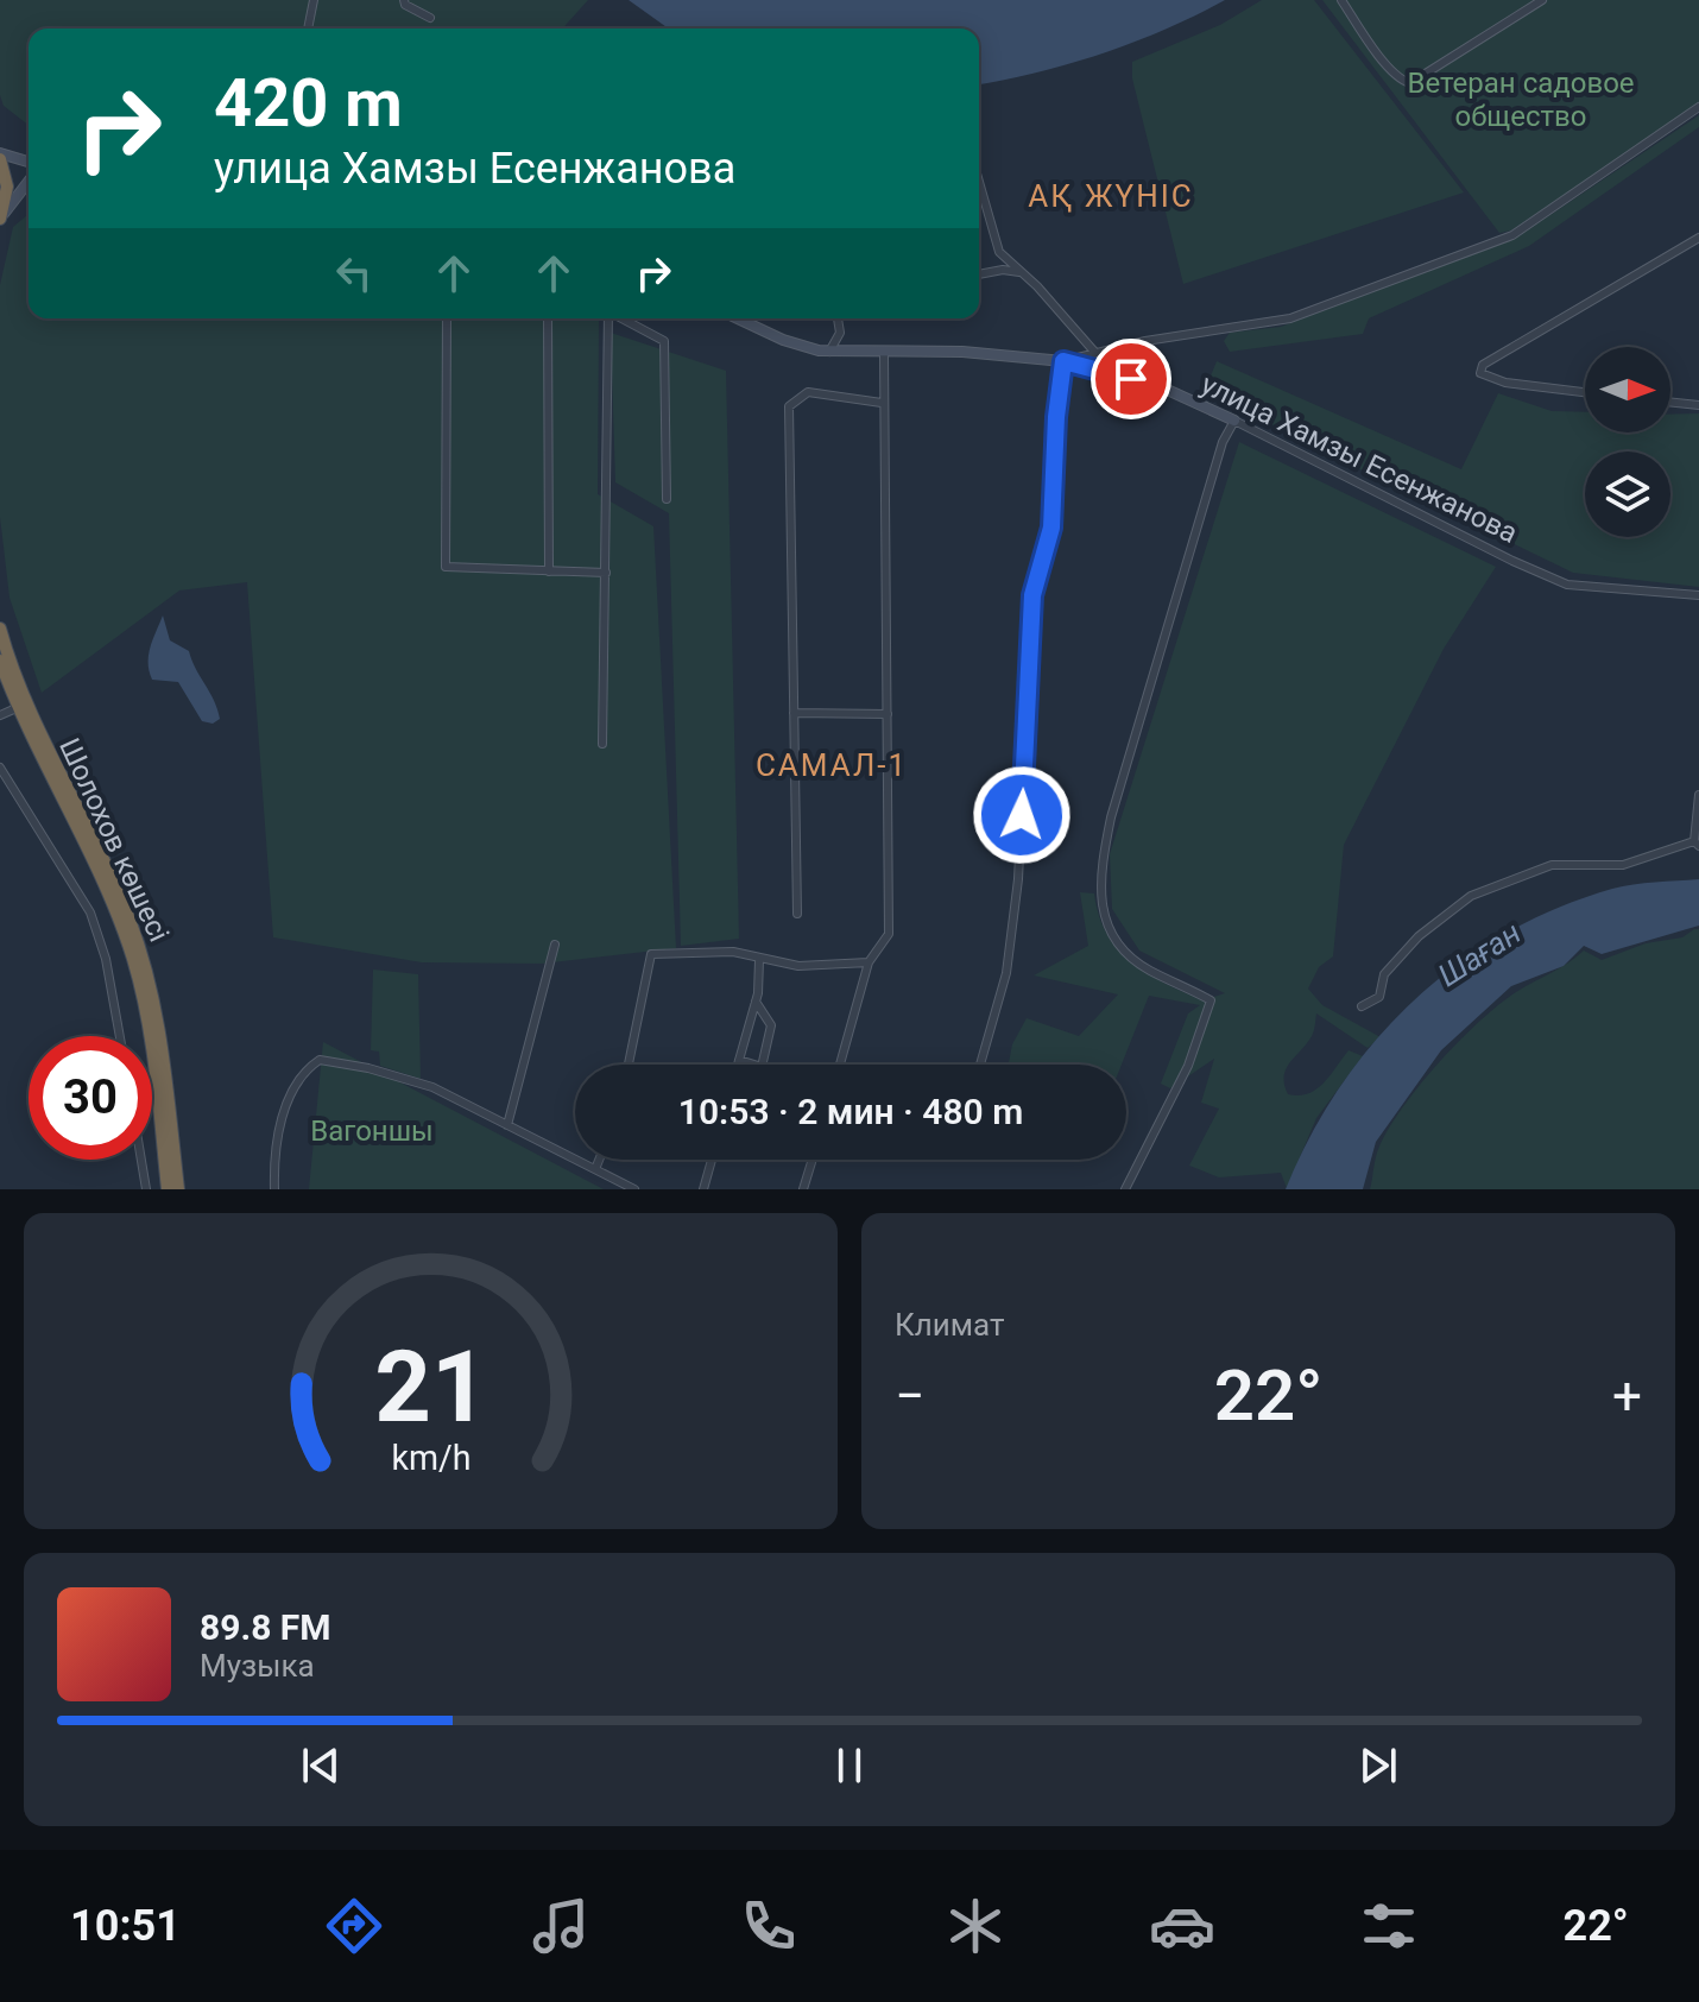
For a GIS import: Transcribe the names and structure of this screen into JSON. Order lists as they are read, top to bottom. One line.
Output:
{"streets":{"highway":["Шолохов көшесі"],"street":["улица Хамзы Есенжанова"]},"districts":["АҚ ЖҮНІС","САМАЛ-1"],"water":["Шаған"],"parks":["Ветеран садовое общество","Вагоншы"],"north":"right","page":{"turn":["420 m","улица Хамзы Есенжанова"],"limit":"30","trip":"10:53 · 2 мин · 480 m","tile":"Климат","heat":["−","22°","+"],"song":["89.8 FM","Музыка"],"tabs":["10:51","22°"],"gauge":["21","km/h"]}}
